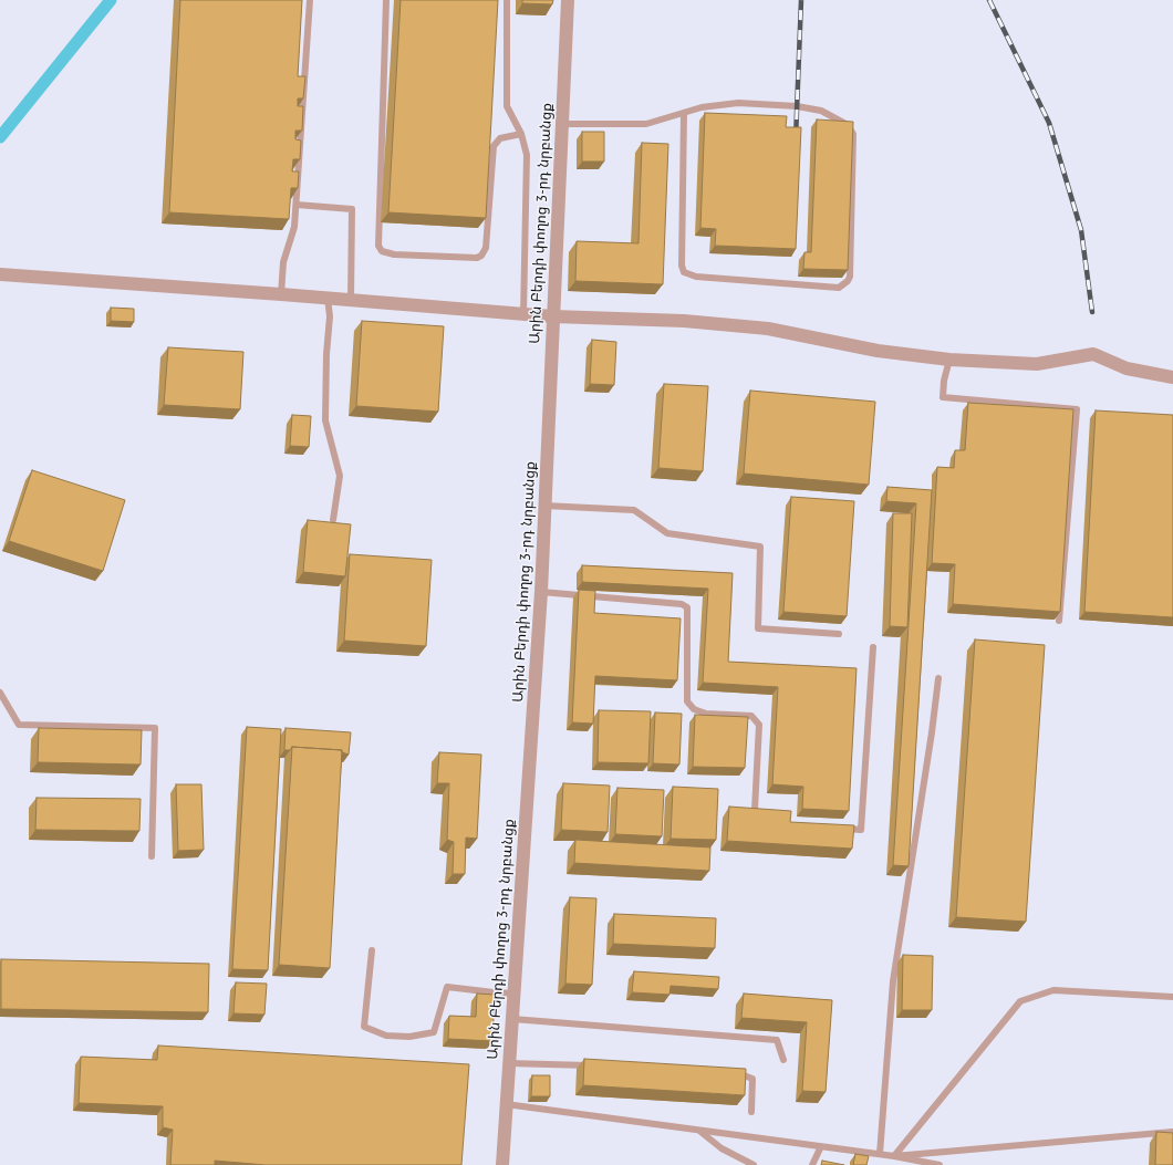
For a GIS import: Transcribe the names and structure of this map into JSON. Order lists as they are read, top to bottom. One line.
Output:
{"streets":{"street":["Արին Բերդի փողոց 3-րդ նրբանցք"]}}
